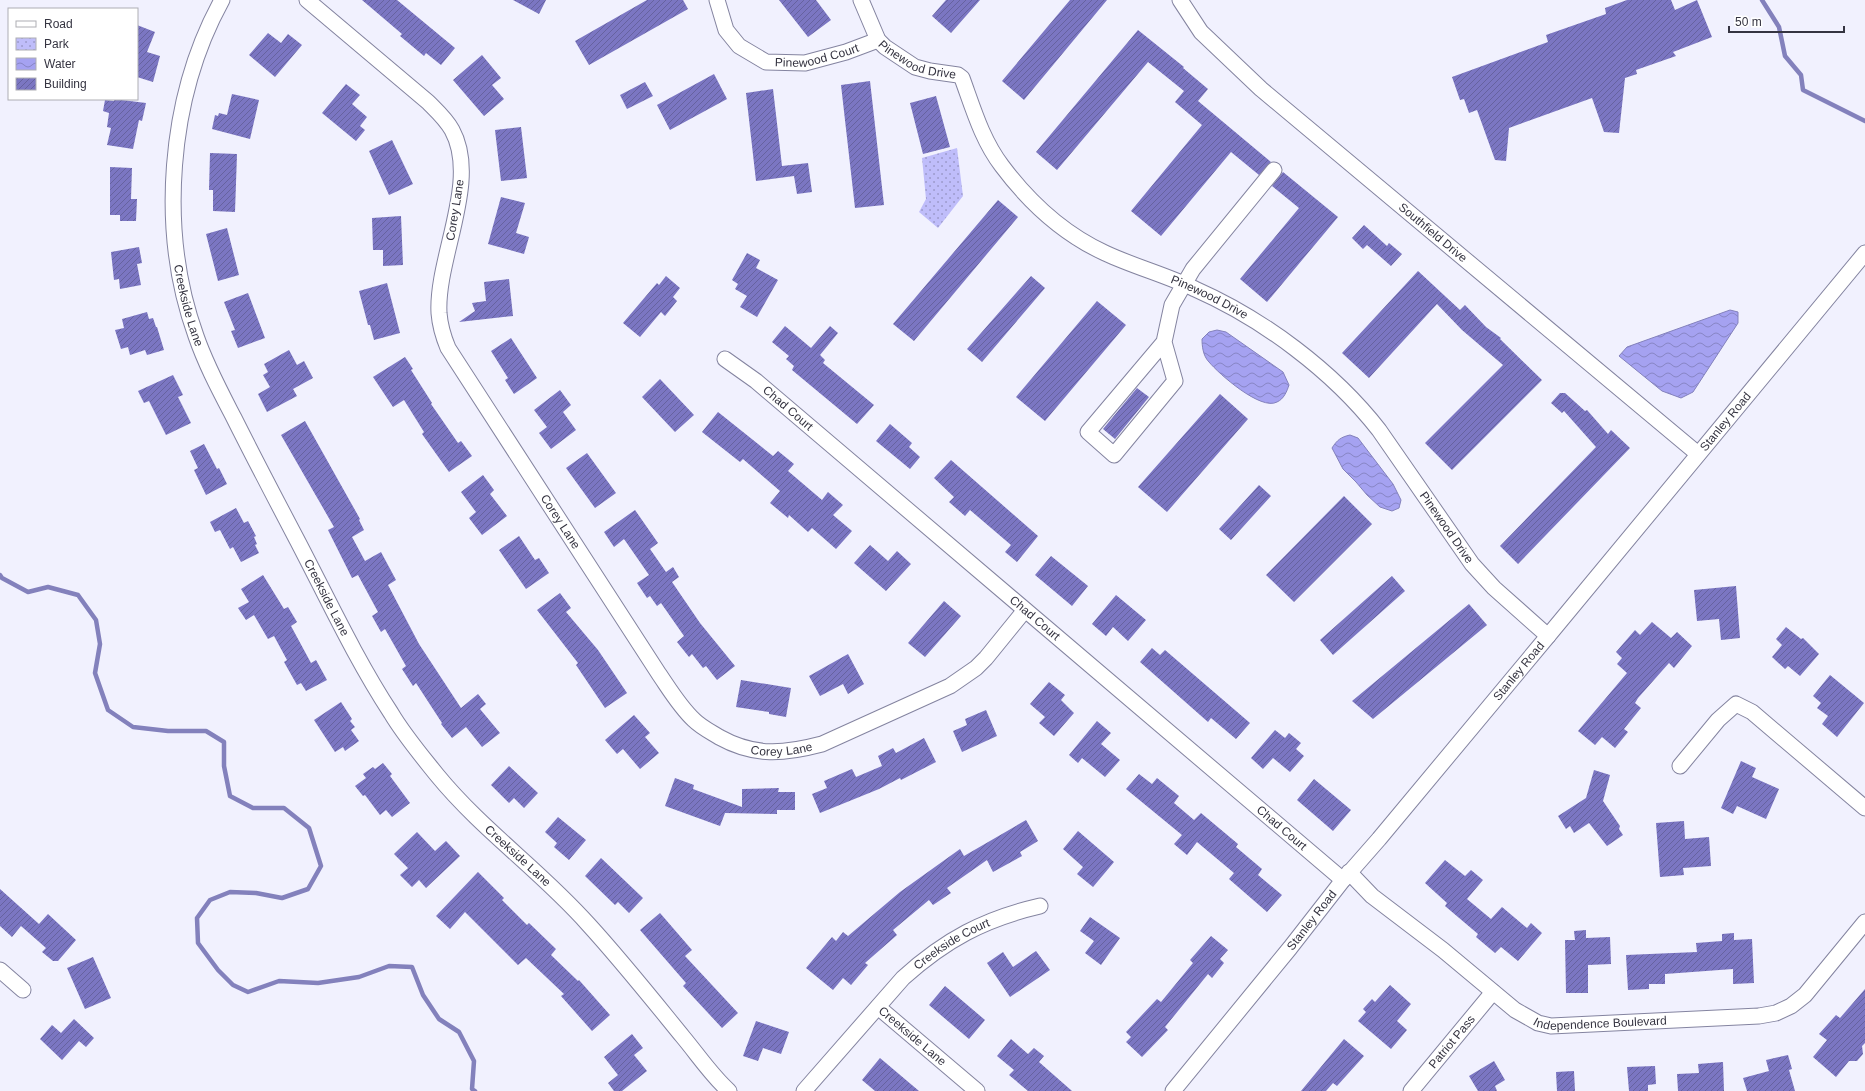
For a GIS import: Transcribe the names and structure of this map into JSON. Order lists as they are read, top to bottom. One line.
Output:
{"streets":{"street":["Pinewood Court","Pinewood Drive","Corey Lane","Southfield Drive","Creekside Lane","Chad Court","Stanley Road","Creekside Court","Independence Boulevard","Patriot Pass"]},"crossings":[["Pinewood Court","Pinewood Drive"],["Pinewood Drive","Stanley Road"],["Corey Lane","Chad Court"],["Southfield Drive","Stanley Road"],["Creekside Lane","Creekside Court"],["Chad Court","Stanley Road"],["Chad Court","Independence Boulevard"],["Stanley Road","Independence Boulevard"],["Independence Boulevard","Patriot Pass"]],"legend":["Road","Park","Water","Building"],"scale_bar":"50 m"}
